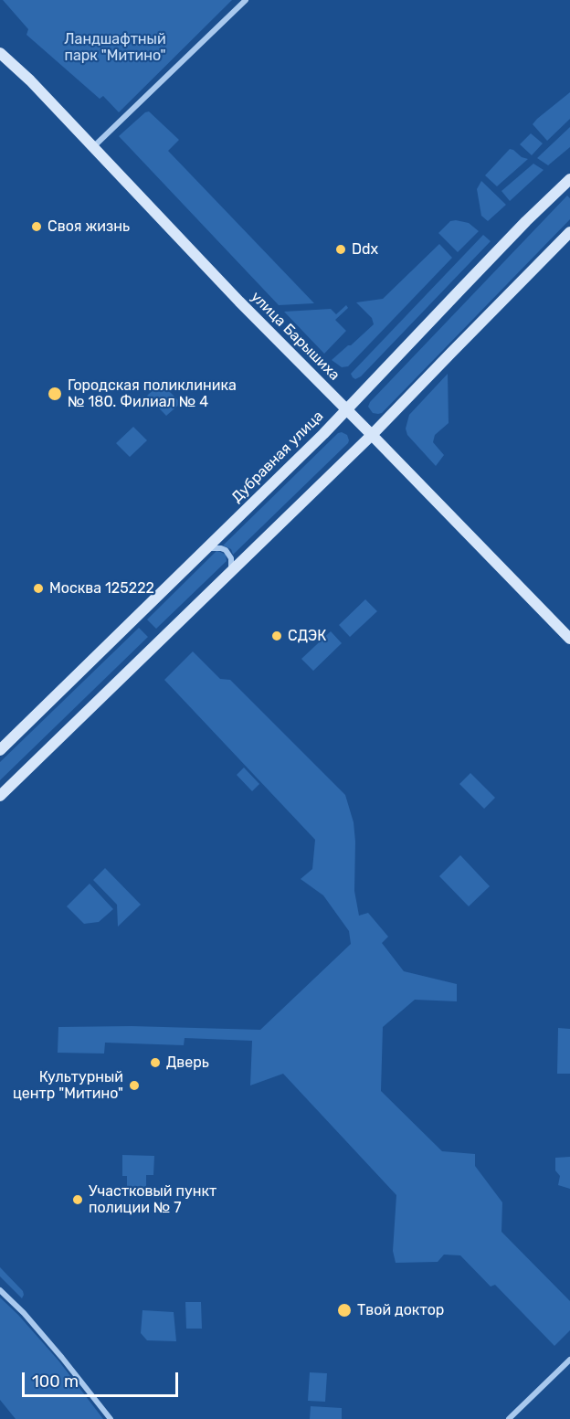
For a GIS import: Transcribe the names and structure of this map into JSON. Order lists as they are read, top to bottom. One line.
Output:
{"streets":{"main road":["улица Барышиха","Дубравная улица"]},"crossings":[["улица Барышиха","Дубравная улица"]],"parks":["Ландшафтный парк \"Митино\""],"places":["Своя жизнь","Ddx","Городская поликлиника № 180. Филиал № 4","Москва 125222","СДЭК","Дверь","Культурный центр \"Митино\"","Участковый пункт полиции № 7","Твой доктор"],"scale_bar":"100 m"}
